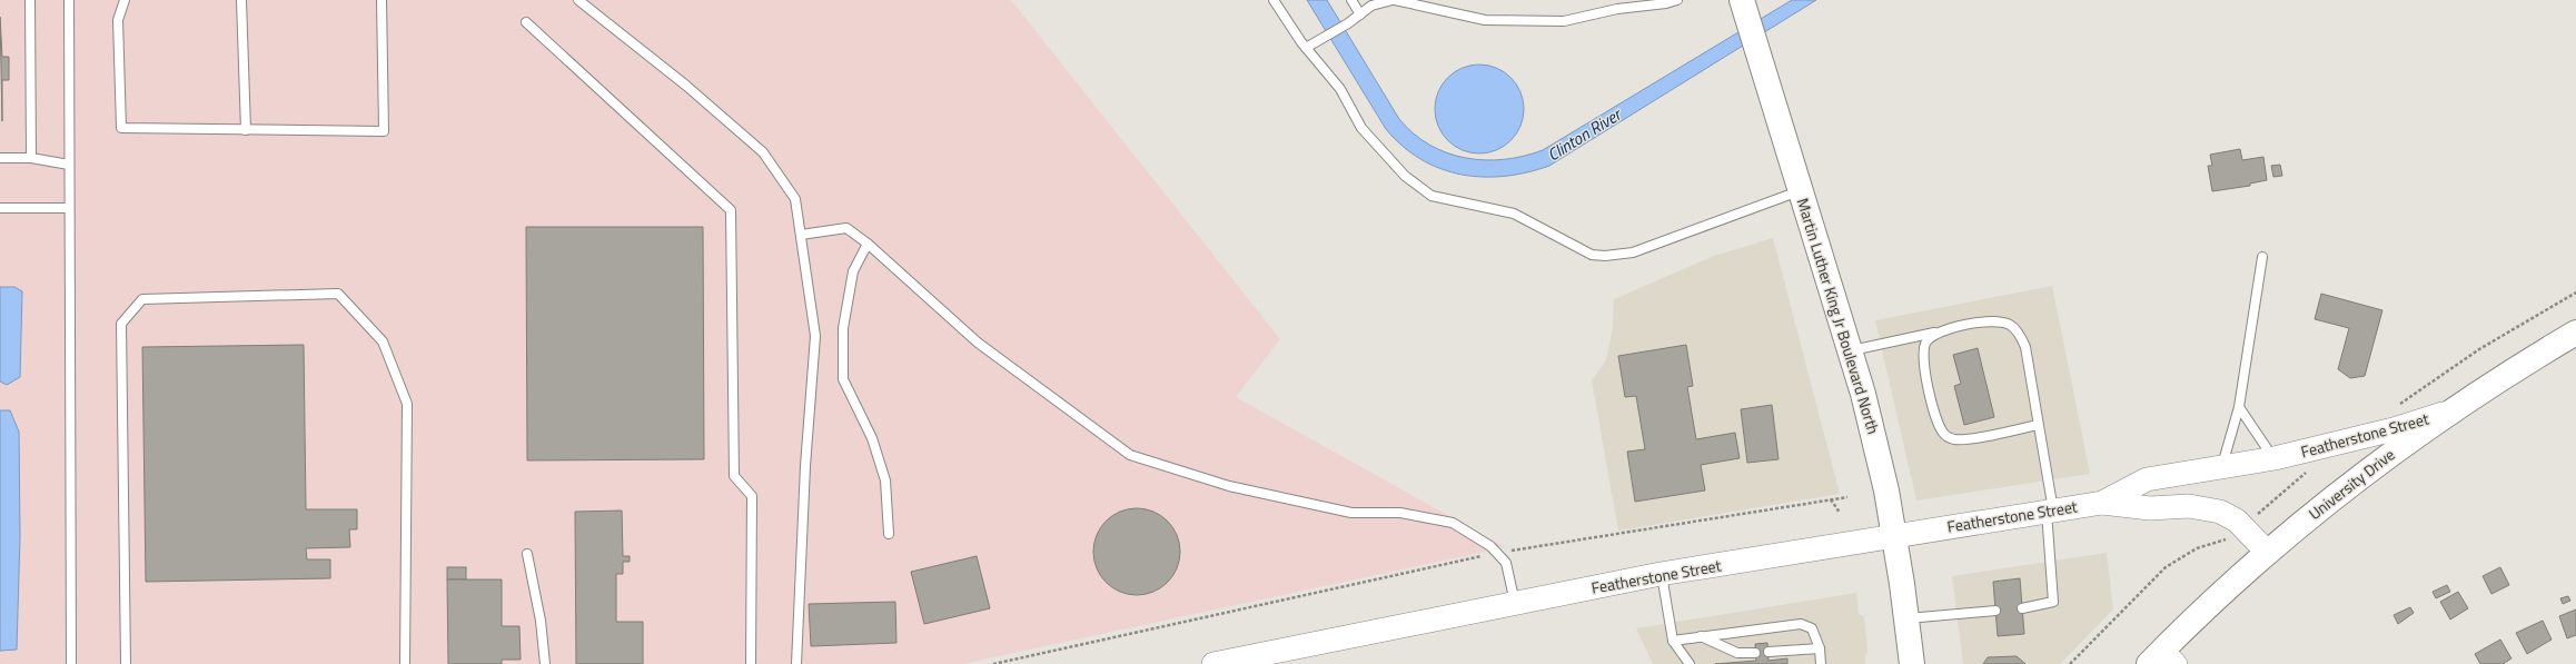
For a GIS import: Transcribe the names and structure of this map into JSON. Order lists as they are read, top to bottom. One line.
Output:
{"streets":{"main road":["Martin Luther King Jr Boulevard North","University Drive"],"street":["Featherstone Street"]},"crossings":[["Martin Luther King Jr Boulevard North","Featherstone Street"],["Featherstone Street","University Drive"]],"water":["Clinton River"]}
